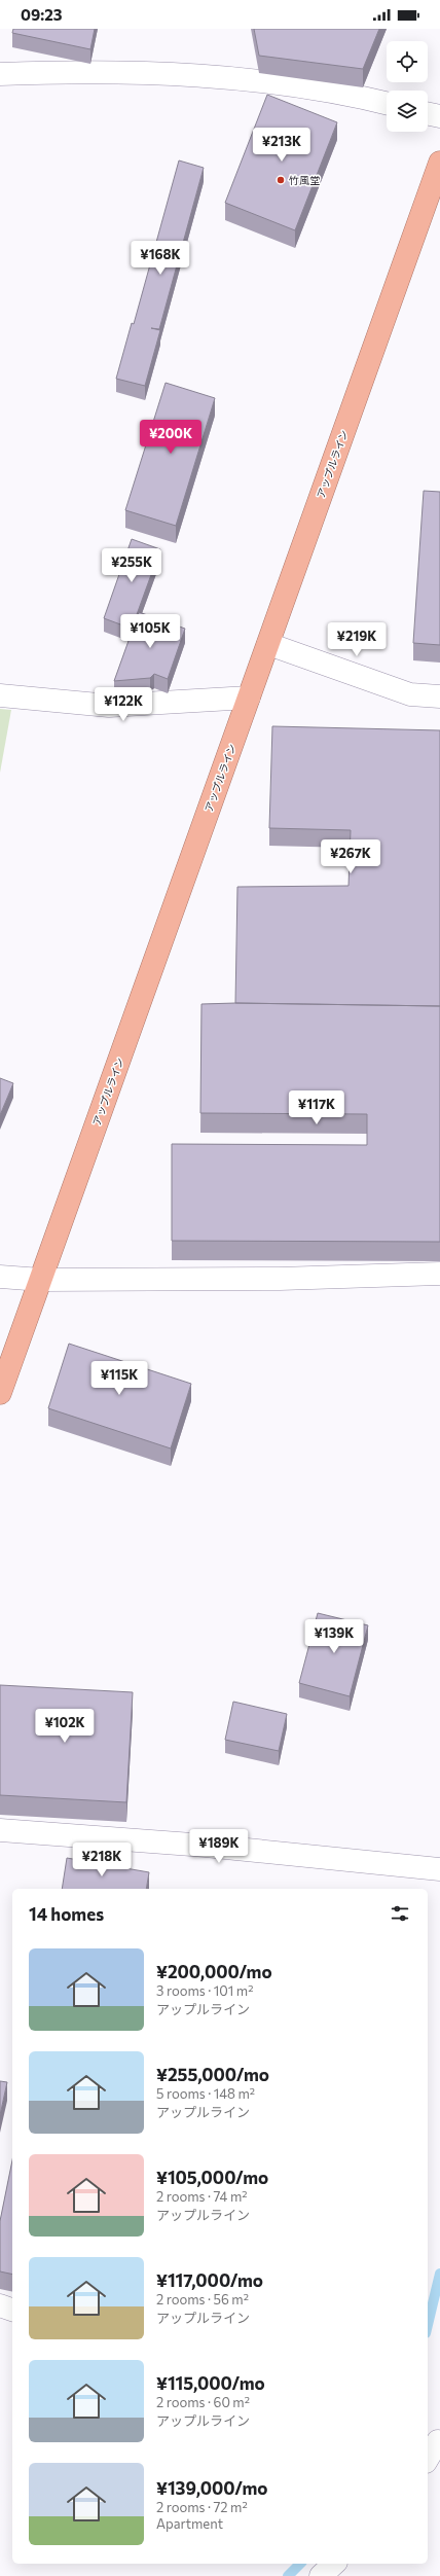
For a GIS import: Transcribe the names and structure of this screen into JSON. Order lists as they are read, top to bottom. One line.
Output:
{"streets":{"highway":["アップルライン"]},"places":["竹風堂"],"page":{"status":"09:23","price":["¥213K","¥168K","¥200K","¥255K","¥105K","¥219K","¥122K","¥267K","¥117K","¥115K","¥139K","¥102K","¥189K","¥218K"],"heading":"14 homes","list":[{"name":"¥200,000/mo","note":"3 rooms · 101 m² · アップルライン"},{"name":"¥255,000/mo","note":"5 rooms · 148 m² · アップルライン"},{"name":"¥105,000/mo","note":"2 rooms · 74 m² · アップルライン"},{"name":"¥117,000/mo","note":"2 rooms · 56 m² · アップルライン"},{"name":"¥115,000/mo","note":"2 rooms · 60 m² · アップルライン"},{"name":"¥139,000/mo","note":"2 rooms · 72 m² · Apartment"}]}}
